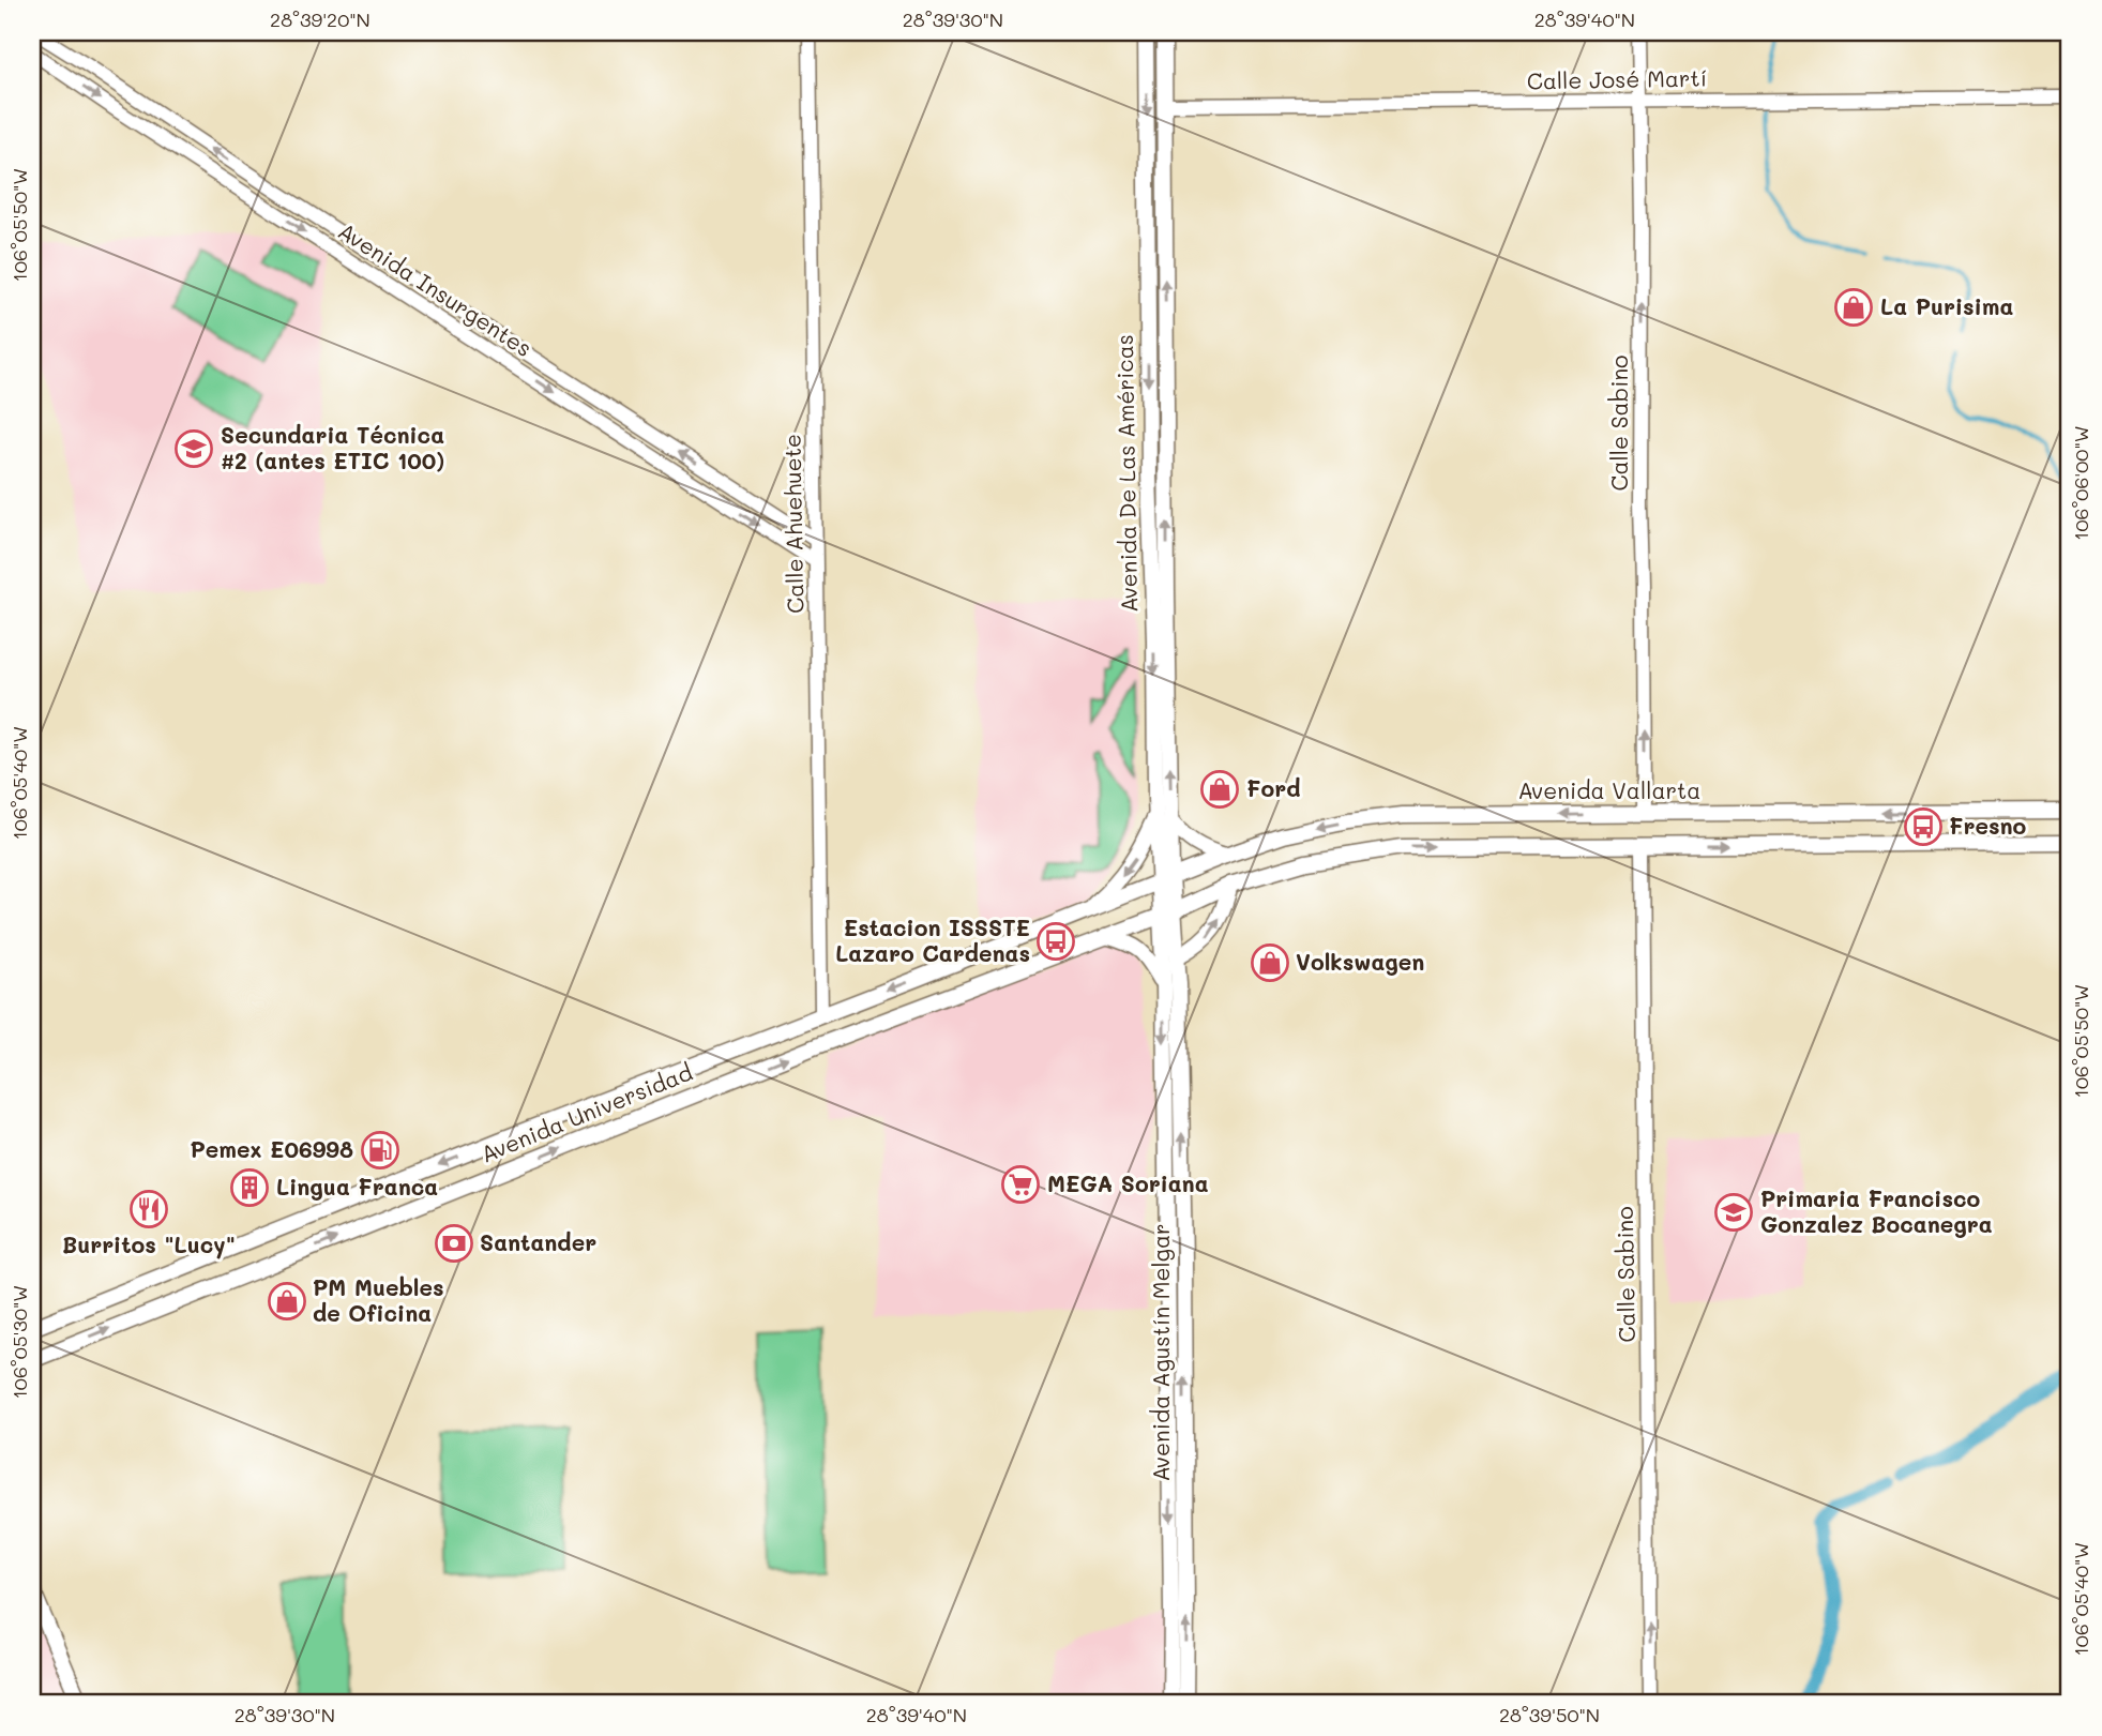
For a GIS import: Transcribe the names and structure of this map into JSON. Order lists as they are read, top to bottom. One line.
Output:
{"streets":{"main road":["Avenida De Las Américas","Avenida Vallarta","Avenida Universidad","Avenida Agustín Melgar"],"street":["Calle José Martí","Avenida Insurgentes","Calle Sabino","Calle Ahuehuete"]},"crossings":[["Calle José Martí","Calle Sabino"],["Calle José Martí","Avenida De Las Américas"],["Avenida Insurgentes","Calle Ahuehuete"],["Calle Sabino","Avenida Vallarta"],["Avenida De Las Américas","Avenida Vallarta"],["Avenida De Las Américas","Avenida Universidad"],["Avenida De Las Américas","Avenida Agustín Melgar"],["Calle Ahuehuete","Avenida Universidad"],["Avenida Vallarta","Avenida Universidad"],["Avenida Universidad","Avenida Agustín Melgar"]],"one_way":["Calle Sabino"],"places":{"shop":["La Purisima","Ford","Volkswagen","PM Muebles de Oficina"],"school or university":["Secundaria Técnica #2 (antes ETIC 100)","Primaria Francisco Gonzalez Bocanegra"],"bus stop":["Fresno","Estacion ISSSTE Lazaro Cardenas"],"fuel station":["Pemex E06998"],"supermarket":["MEGA Soriana"],"building":["Lingua Franca"],"restaurant":["Burritos \"Lucy\""],"bank":["Santander"]},"coordinates":["28°39'20\"N","28°39'30\"N","28°39'40\"N","106°05'50\"W","106°06'00\"W","106°05'40\"W","106°05'30\"W","28°39'50\"N"]}
